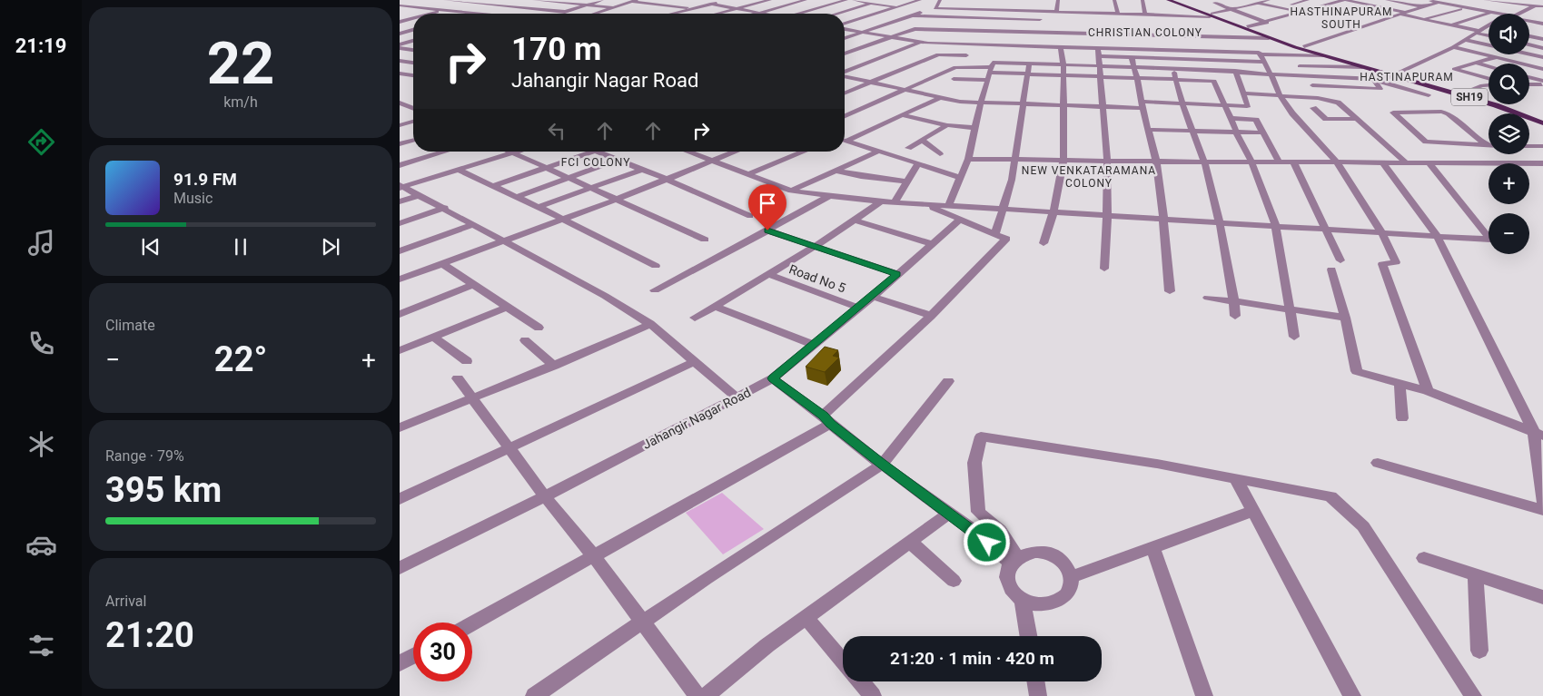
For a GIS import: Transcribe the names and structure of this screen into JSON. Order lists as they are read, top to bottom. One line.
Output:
{"streets":{"main road":["SH19"],"street":["Road No 5","Jahangir Nagar Road"]},"crossings":[["Road No 5","Jahangir Nagar Road"]],"districts":["HASTHINAPURAM SOUTH","CHRISTIAN COLONY","HASTINAPURAM","FCI COLONY","NEW VENKATARAMANA COLONY"],"page":{"tabs":"21:19","tile":[["22","km/h"],"Climate",["Range · 79%","395 km"],["Arrival","21:20"]],"map_buttons":["+","−"],"turn":["170 m","Jahangir Nagar Road"],"song":["91.9 FM","Music"],"heat":["−","22°","+"],"limit":"30","trip":"21:20 · 1 min · 420 m"}}
